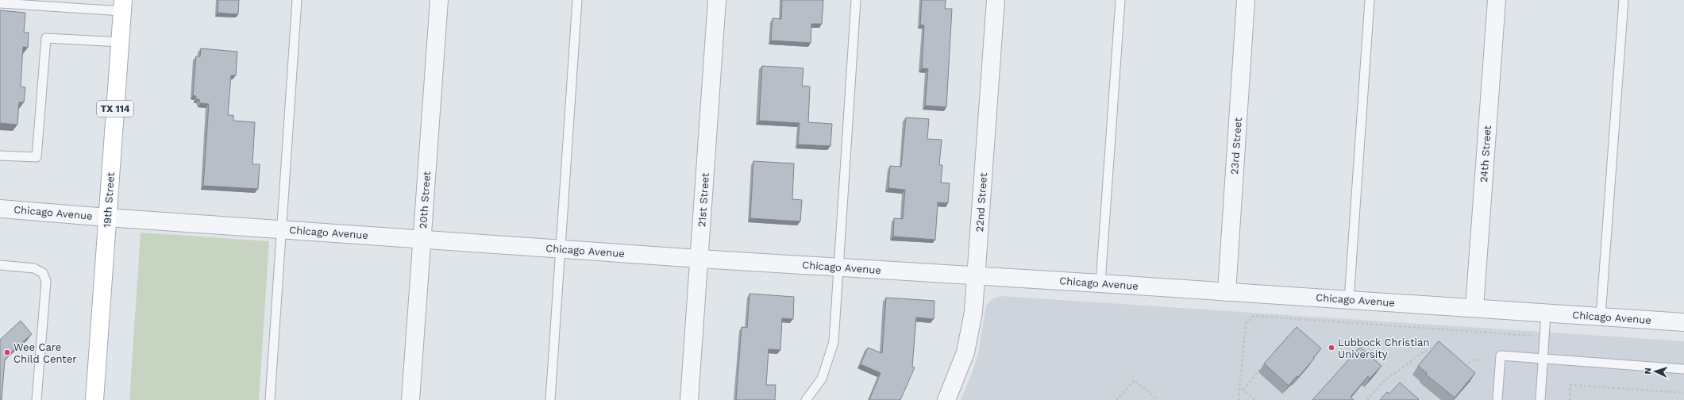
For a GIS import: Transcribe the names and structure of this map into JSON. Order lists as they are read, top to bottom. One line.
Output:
{"streets":{"main road":["TX 114","19th Street"],"street":["23rd Street","24th Street","20th Street","21st Street","22nd Street","Chicago Avenue"]},"crossings":[["23rd Street","Chicago Avenue"],["24th Street","Chicago Avenue"],["19th Street","Chicago Avenue"],["20th Street","Chicago Avenue"],["21st Street","Chicago Avenue"],["22nd Street","Chicago Avenue"]],"places":["Lubbock Christian University","Wee Care Child Center"],"north":"left"}
